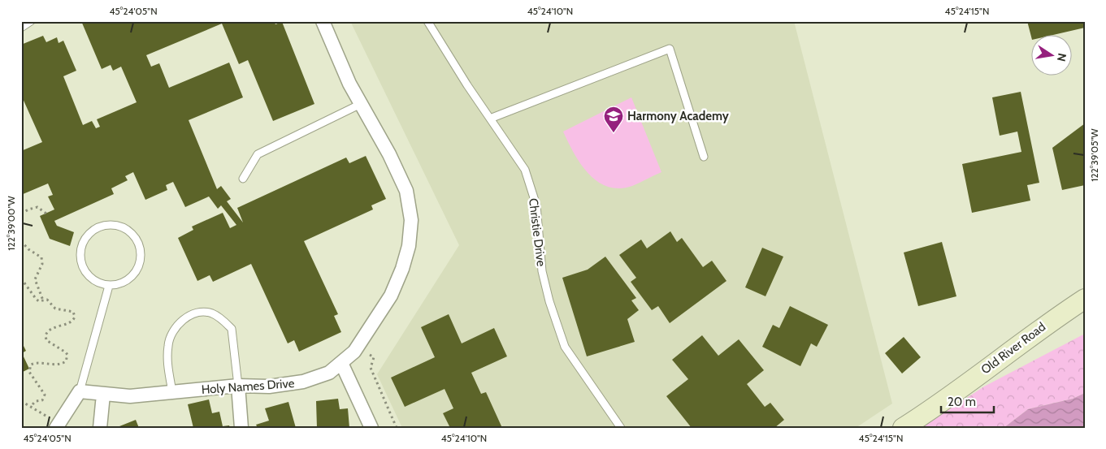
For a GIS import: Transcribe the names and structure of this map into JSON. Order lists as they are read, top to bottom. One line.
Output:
{"streets":{"street":["Old River Road","Holy Names Drive"],"lane":["Christie Drive"]},"places":{"school or university":["Harmony Academy"]},"scale_bar":"20 m","north":"right","coordinates":["45°24'05\"N","45°24'10\"N","45°24'15\"N","122°39'05\"W","122°39'00\"W"]}
